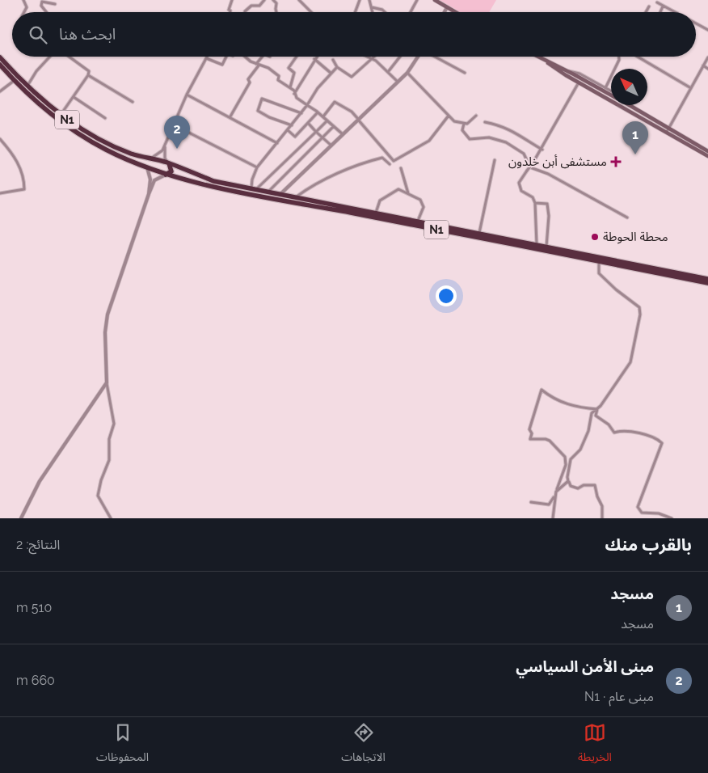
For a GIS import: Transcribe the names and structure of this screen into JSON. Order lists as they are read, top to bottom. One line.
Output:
{"streets":{"highway":["N1"]},"places":{"health":["مستشفى أبن خلدون"],"other":["محطة الحوطة"]},"north":"top left","page":{"search":"ابحث هنا","pins":["2","1"],"heading":["بالقرب منك","النتائج: 2"],"list":[{"mark":"1","name":"مسجد","note":"مسجد","value":"510 m"},{"mark":"2","name":"مبنى الأمن السياسي","note":"مبنى عام · N1","value":"660 m"}],"nav":["الخريطة","الاتجاهات","المحفوظات"]}}
